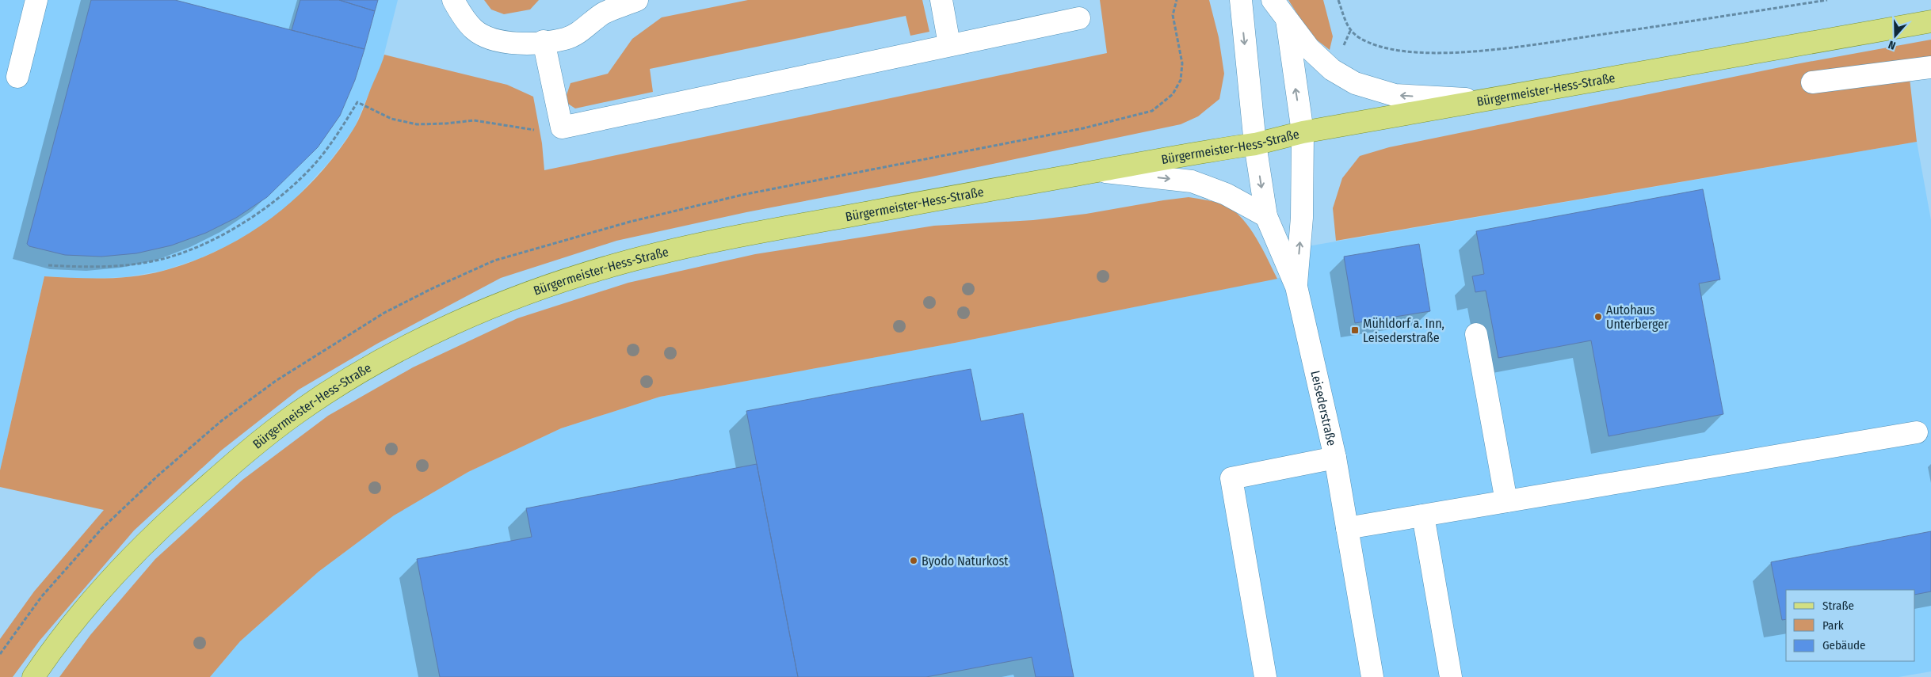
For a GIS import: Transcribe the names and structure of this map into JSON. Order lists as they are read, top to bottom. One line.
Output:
{"streets":{"main road":["Bürgermeister-Hess-Straße"],"street":["Leisederstraße"]},"crossings":[["Bürgermeister-Hess-Straße","Leisederstraße"]],"places":{"other":["Autohaus Unterberger","Byodo Naturkost"],"transit":["Mühldorf a. Inn, Leisederstraße"]},"legend":["Straße","Park","Gebäude"],"north":"bottom"}
